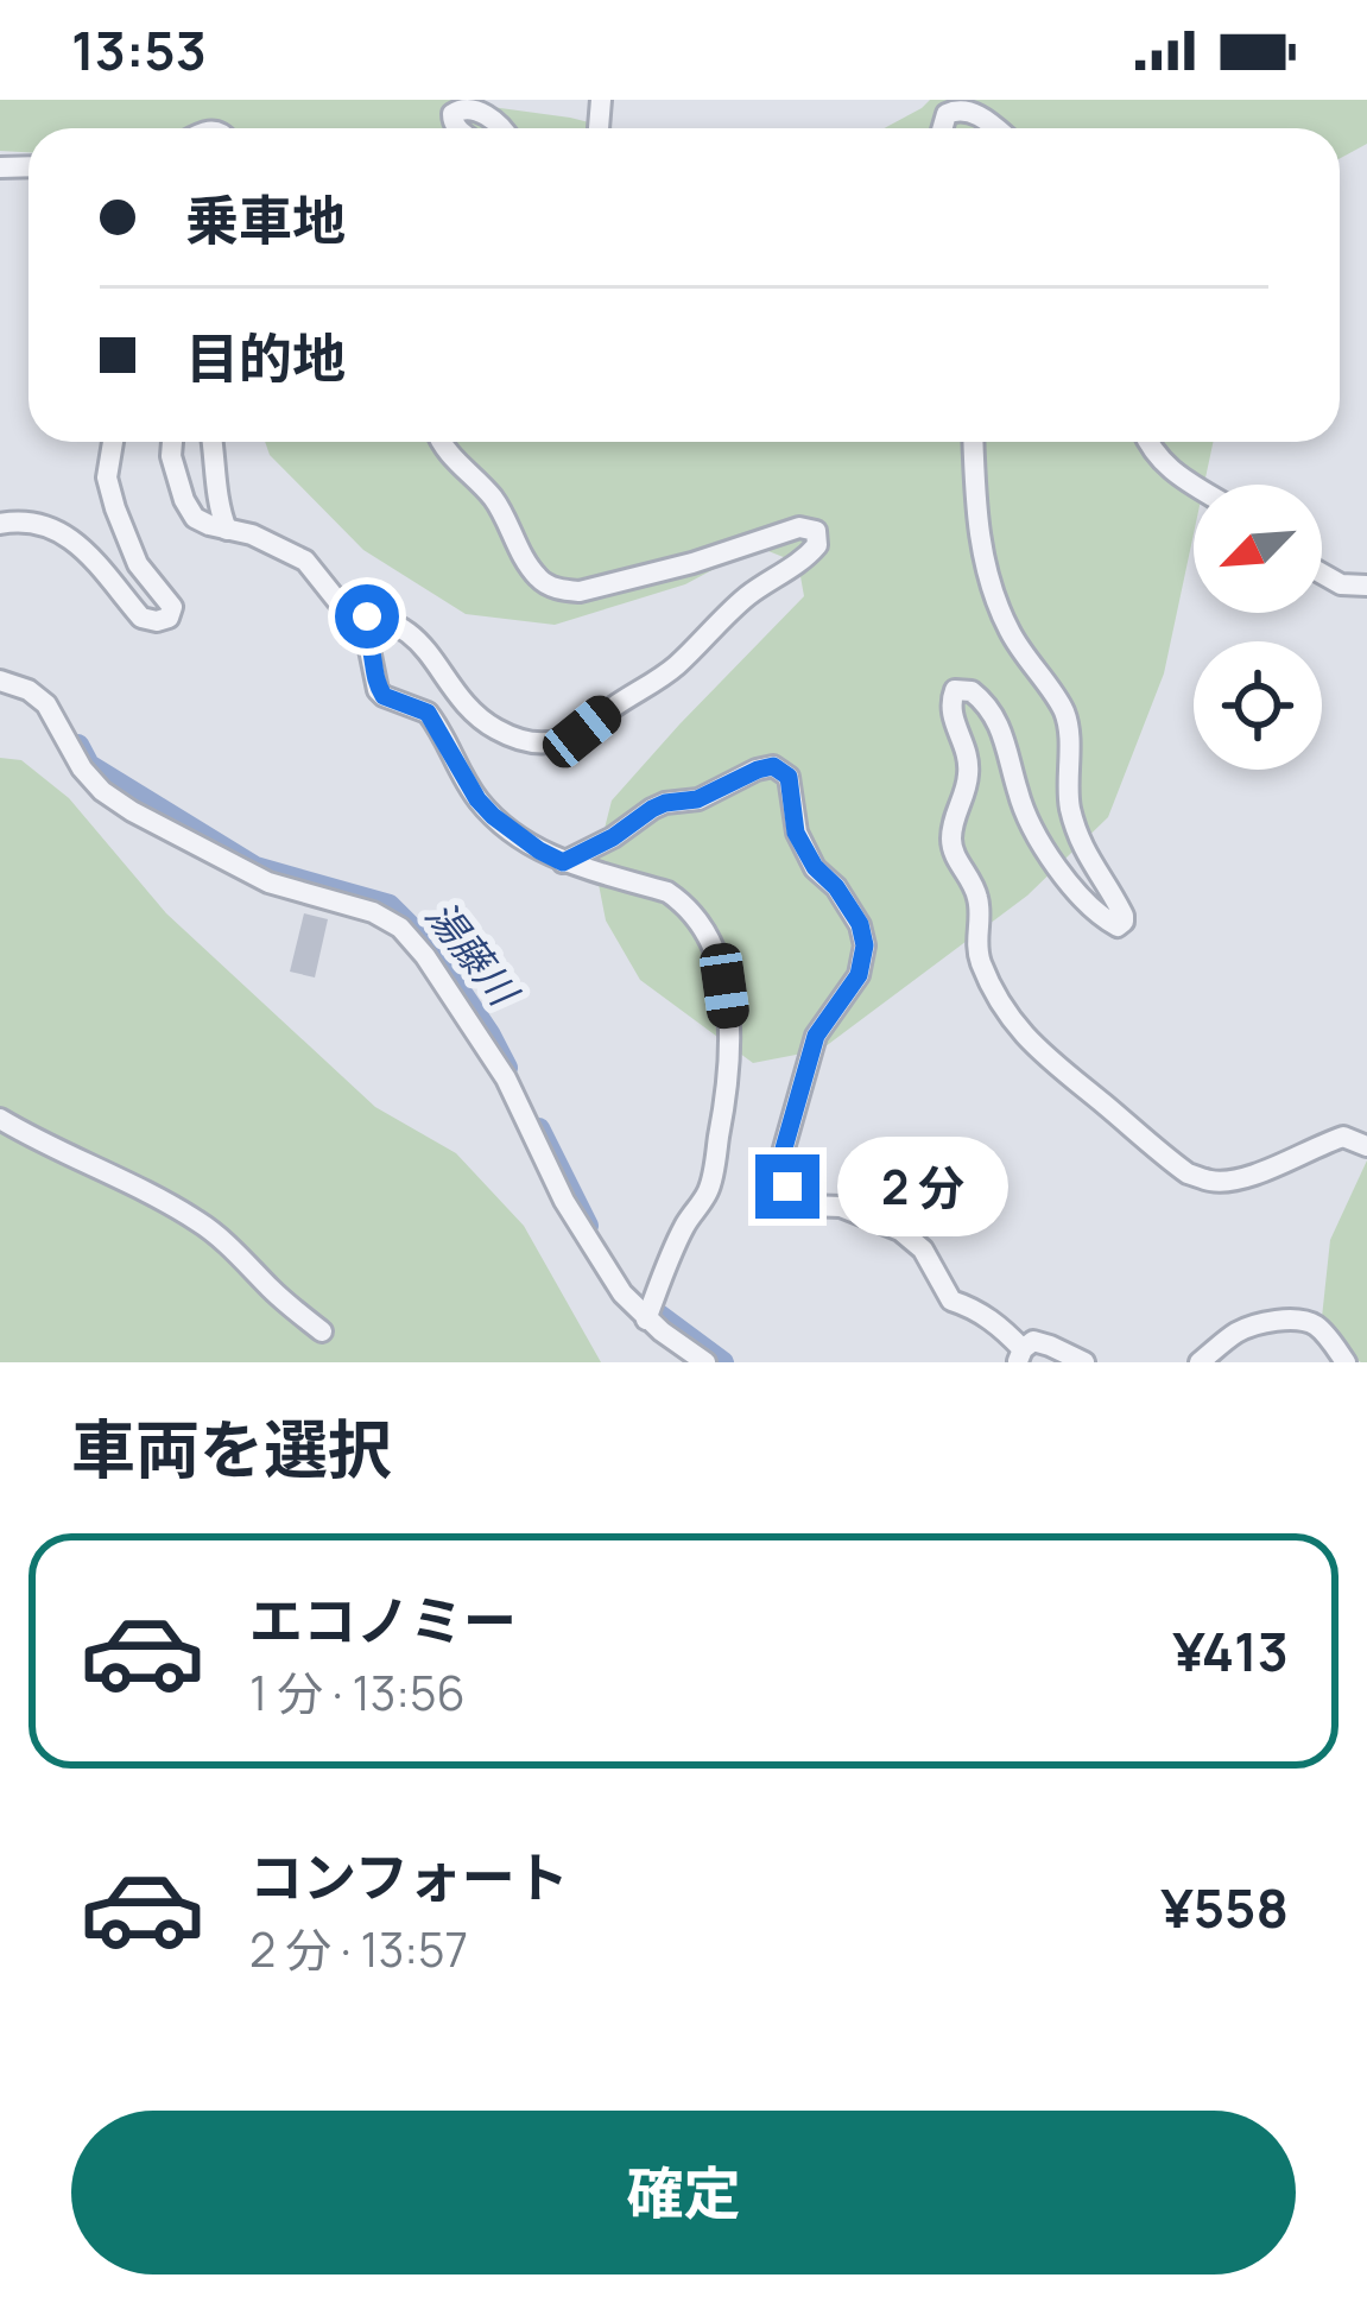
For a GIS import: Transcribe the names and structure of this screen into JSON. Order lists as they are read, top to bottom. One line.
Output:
{"water":["湯藤川"],"north":"bottom left","page":{"status":"13:53","banner":["乗車地","目的地"],"bubble":"2 分","heading":"車両を選択","list":[{"name":"エコノミー","note":"1 分 · 13:56","value":"¥413"},{"name":"コンフォート","note":"2 分 · 13:57","value":"¥558"}],"buttons":"確定"}}
